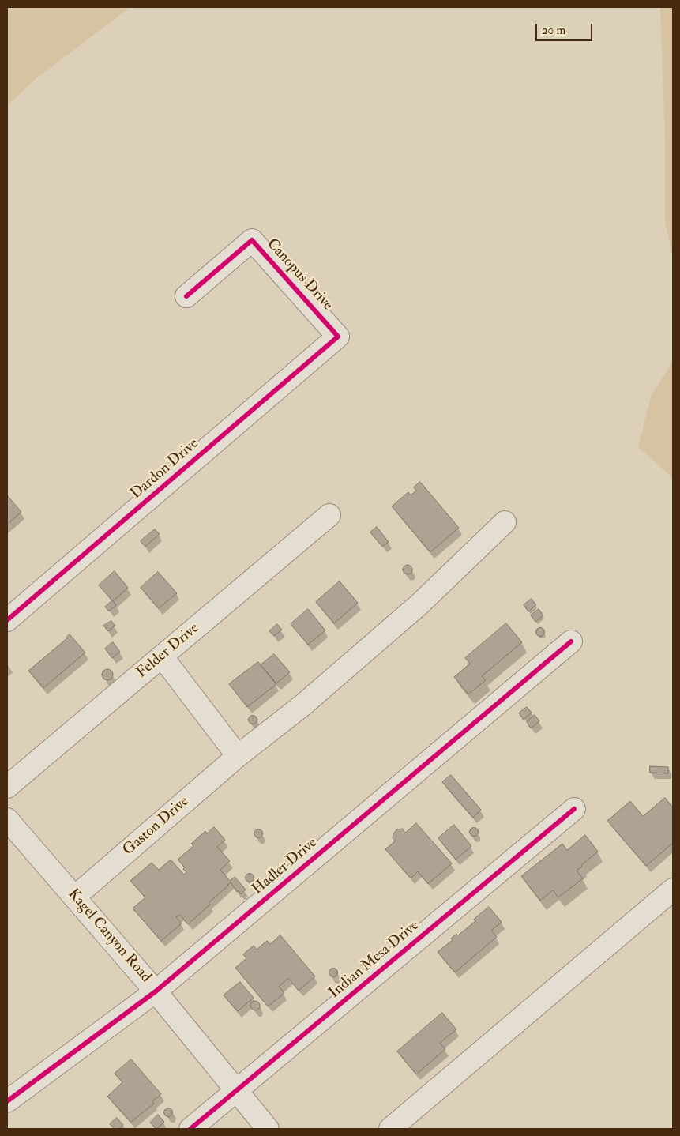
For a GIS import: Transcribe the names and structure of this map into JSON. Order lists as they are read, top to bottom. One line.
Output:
{"streets":{"street":["Canopus Drive","Dardon Drive","Felder Drive","Gaston Drive","Hadler Drive","Kagel Canyon Road","Indian Mesa Drive"]},"crossings":[["Canopus Drive","Dardon Drive"],["Gaston Drive","Kagel Canyon Road"],["Hadler Drive","Kagel Canyon Road"],["Kagel Canyon Road","Indian Mesa Drive"]],"scale_bar":"20 m"}
